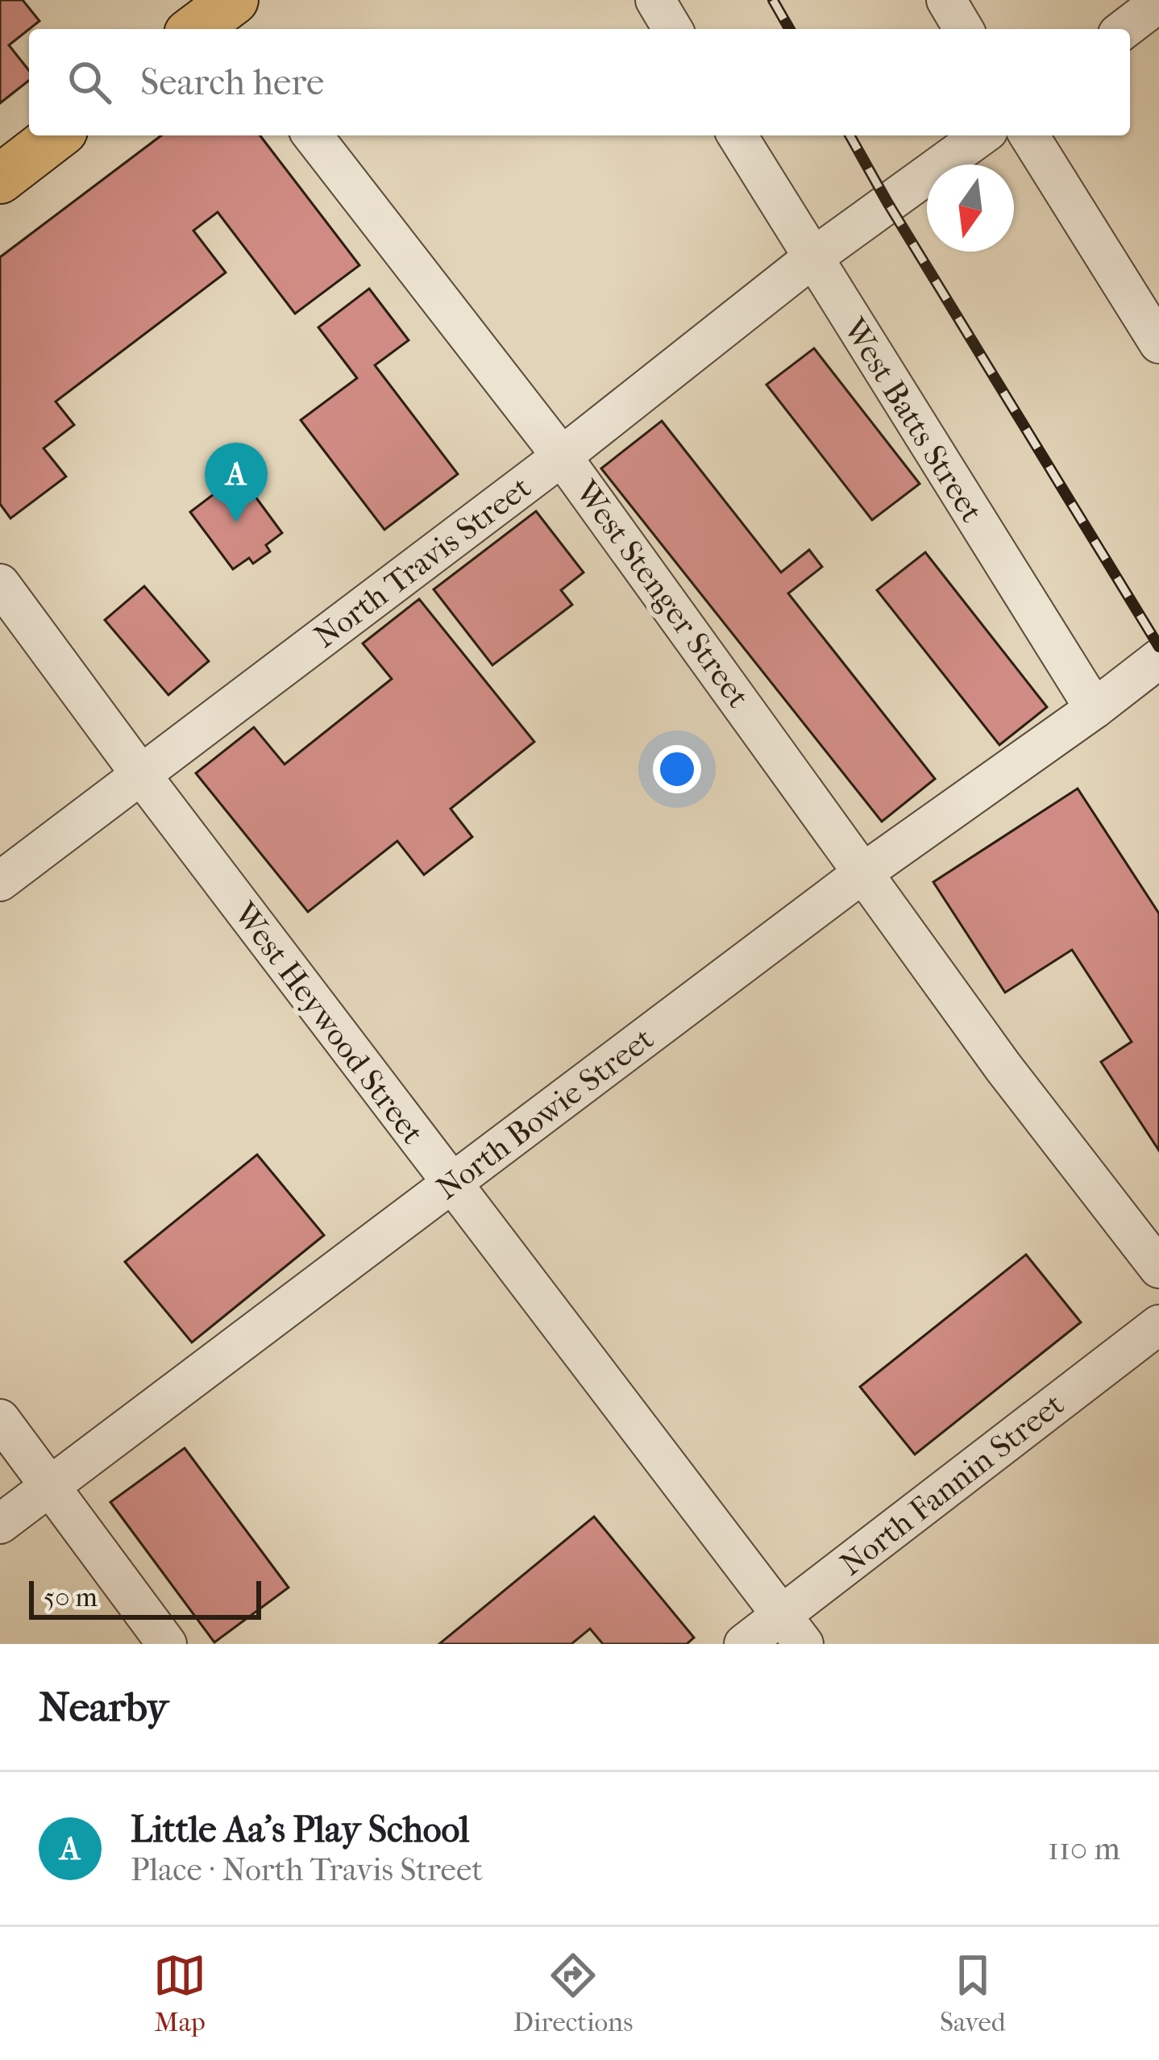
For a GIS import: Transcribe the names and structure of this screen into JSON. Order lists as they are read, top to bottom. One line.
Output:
{"streets":{"street":["West Batts Street","North Travis Street","West Stenger Street","West Heywood Street","North Bowie Street","North Fannin Street"]},"crossings":[["West Batts Street","North Travis Street"],["West Batts Street","North Bowie Street"],["North Travis Street","West Stenger Street"],["North Travis Street","West Heywood Street"],["West Stenger Street","North Bowie Street"],["West Heywood Street","North Bowie Street"],["West Heywood Street","North Fannin Street"]],"scale_bar":"50 m","north":"bottom","page":{"search":"Search here","pins":"A","scale":"50 m","heading":"Nearby","list":[{"mark":"A","name":"Little Aa's Play School","note":"Place · North Travis Street","value":"110 m"}],"nav":["Map","Directions","Saved"]}}
